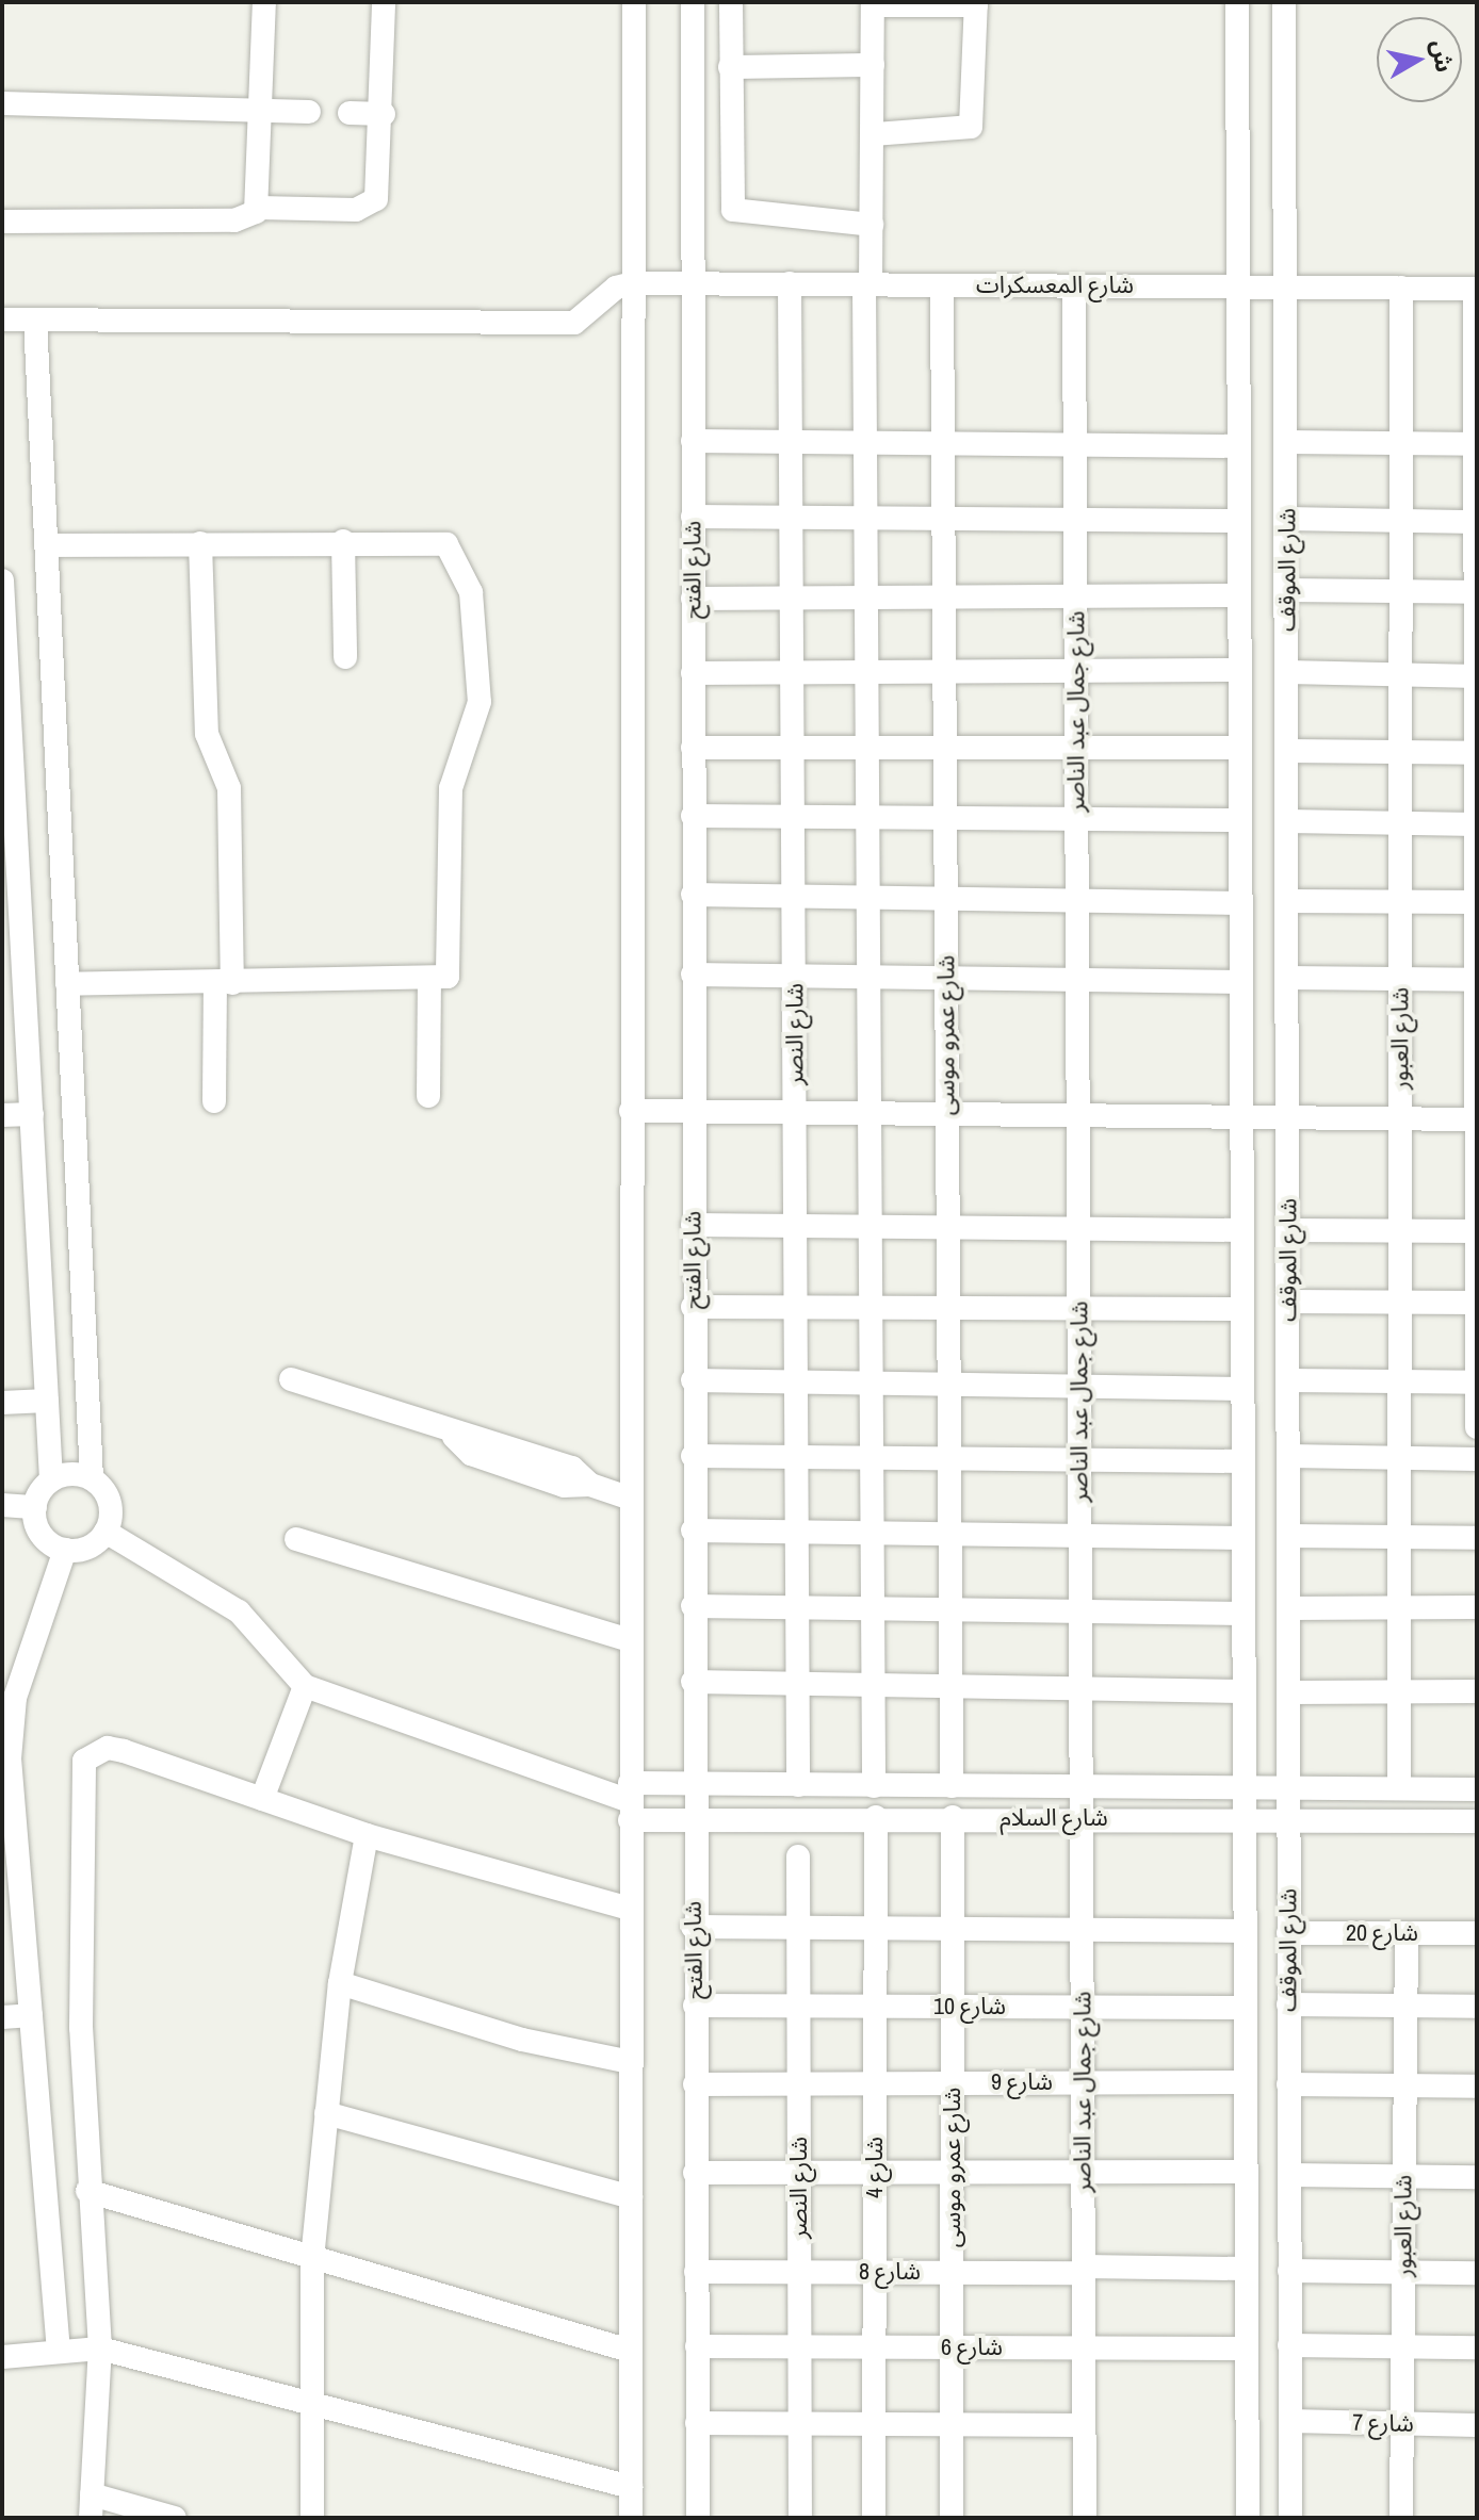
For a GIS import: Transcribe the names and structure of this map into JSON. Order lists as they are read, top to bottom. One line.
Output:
{"streets":{"street":["شارع المعسكرات","شارع الفتح","شارع الموقف","شارع جمال عبد الناصر","شارع النصر","شارع عمرو موسى","شارع العبور","شارع السلام","شارع 20","شارع 10","شارع 9","شارع 4","شارع 8","شارع 6","شارع 7"]},"crossings":[["شارع المعسكرات","شارع الفتح"],["شارع المعسكرات","شارع الموقف"],["شارع المعسكرات","شارع جمال عبد الناصر"],["شارع المعسكرات","شارع النصر"],["شارع المعسكرات","شارع عمرو موسى"],["شارع المعسكرات","شارع العبور"],["شارع الفتح","شارع السلام"],["شارع الفتح","شارع 10"],["شارع الفتح","شارع 9"],["شارع الفتح","شارع 8"],["شارع الفتح","شارع 6"],["شارع الموقف","شارع السلام"],["شارع الموقف","شارع 20"],["شارع الموقف","شارع 10"],["شارع الموقف","شارع 9"],["شارع الموقف","شارع 8"],["شارع الموقف","شارع 6"],["شارع الموقف","شارع 7"],["شارع جمال عبد الناصر","شارع السلام"],["شارع جمال عبد الناصر","شارع 10"],["شارع جمال عبد الناصر","شارع 9"],["شارع جمال عبد الناصر","شارع 8"],["شارع جمال عبد الناصر","شارع 6"],["شارع النصر","شارع السلام"],["شارع النصر","شارع 10"],["شارع النصر","شارع 9"],["شارع النصر","شارع 8"],["شارع النصر","شارع 6"],["شارع عمرو موسى","شارع السلام"],["شارع عمرو موسى","شارع 10"],["شارع عمرو موسى","شارع 9"],["شارع عمرو موسى","شارع 8"],["شارع عمرو موسى","شارع 6"],["شارع العبور","شارع السلام"],["شارع العبور","شارع 20"],["شارع العبور","شارع 7"],["شارع السلام","شارع 4"],["شارع 10","شارع 4"],["شارع 9","شارع 4"],["شارع 4","شارع 8"],["شارع 4","شارع 6"]],"north":"right"}
